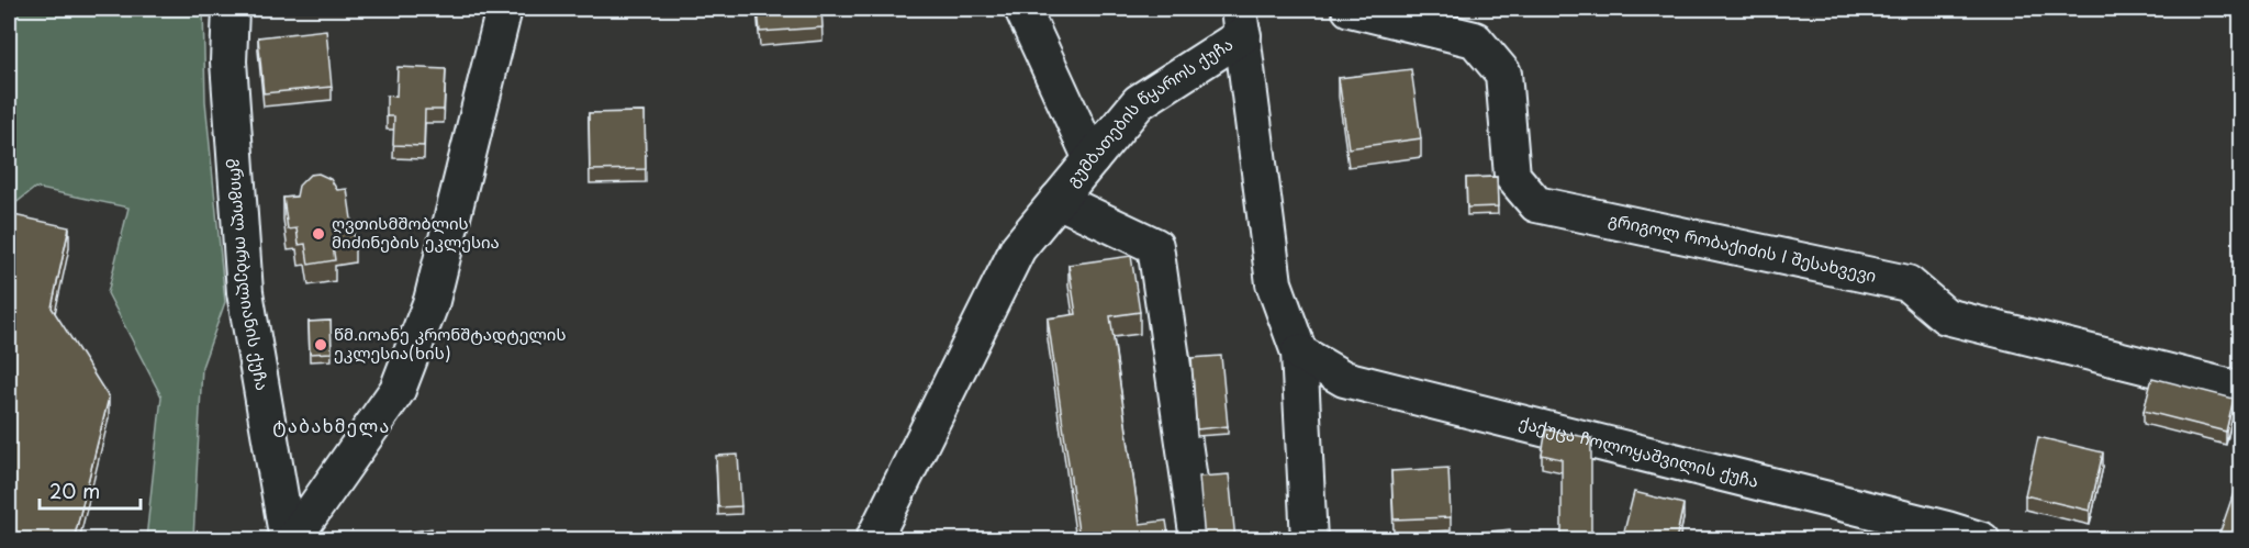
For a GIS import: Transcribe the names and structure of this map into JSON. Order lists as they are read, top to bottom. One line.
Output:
{"streets":{"street":["გუმბათების წყაროს ქუჩა","გრიგოლ რობაქიძის I შესახვევი","გრიგოლ ორბელიანის ქუჩა","ქაქუცა ჩოლოყაშვილის ქუჩა"]},"crossings":[["გუმბათების წყაროს ქუჩა","ქაქუცა ჩოლოყაშვილის ქუჩა"]],"districts":["ტაბახმელა"],"places":["ღვთისმშობლის მიძინების ეკლესია","წმ.იოანე კრონშტადტელის ეკლესია(ხის)"],"scale_bar":"20 m"}
